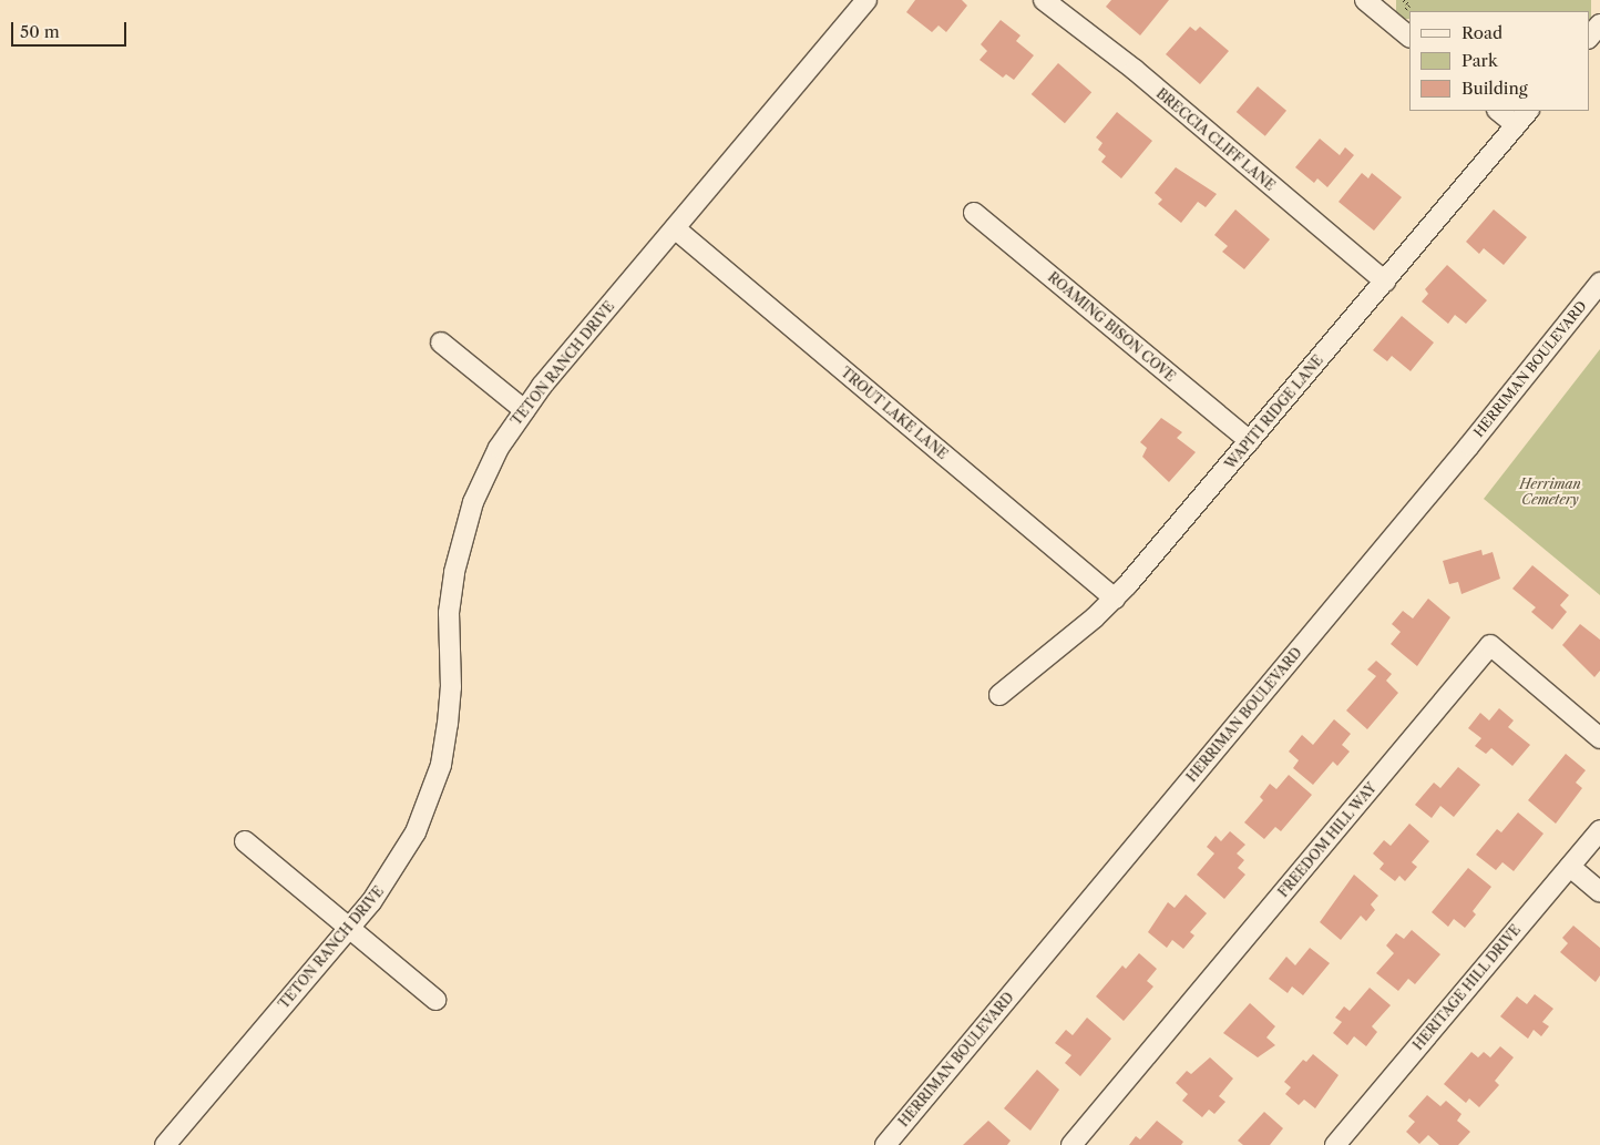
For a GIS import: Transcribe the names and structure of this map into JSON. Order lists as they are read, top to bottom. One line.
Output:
{"streets":{"street":["BRECCIA CLIFF LANE","ROAMING BISON COVE","TETON RANCH DRIVE","HERRIMAN BOULEVARD","WAPITI RIDGE LANE","TROUT LAKE LANE","FREEDOM HILL WAY","HERITAGE HILL DRIVE"]},"crossings":[["BRECCIA CLIFF LANE","WAPITI RIDGE LANE"],["ROAMING BISON COVE","WAPITI RIDGE LANE"],["TETON RANCH DRIVE","TROUT LAKE LANE"],["WAPITI RIDGE LANE","TROUT LAKE LANE"]],"parks":["Herriman Cemetery"],"legend":["Road","Park","Building"],"scale_bar":"50 m"}
